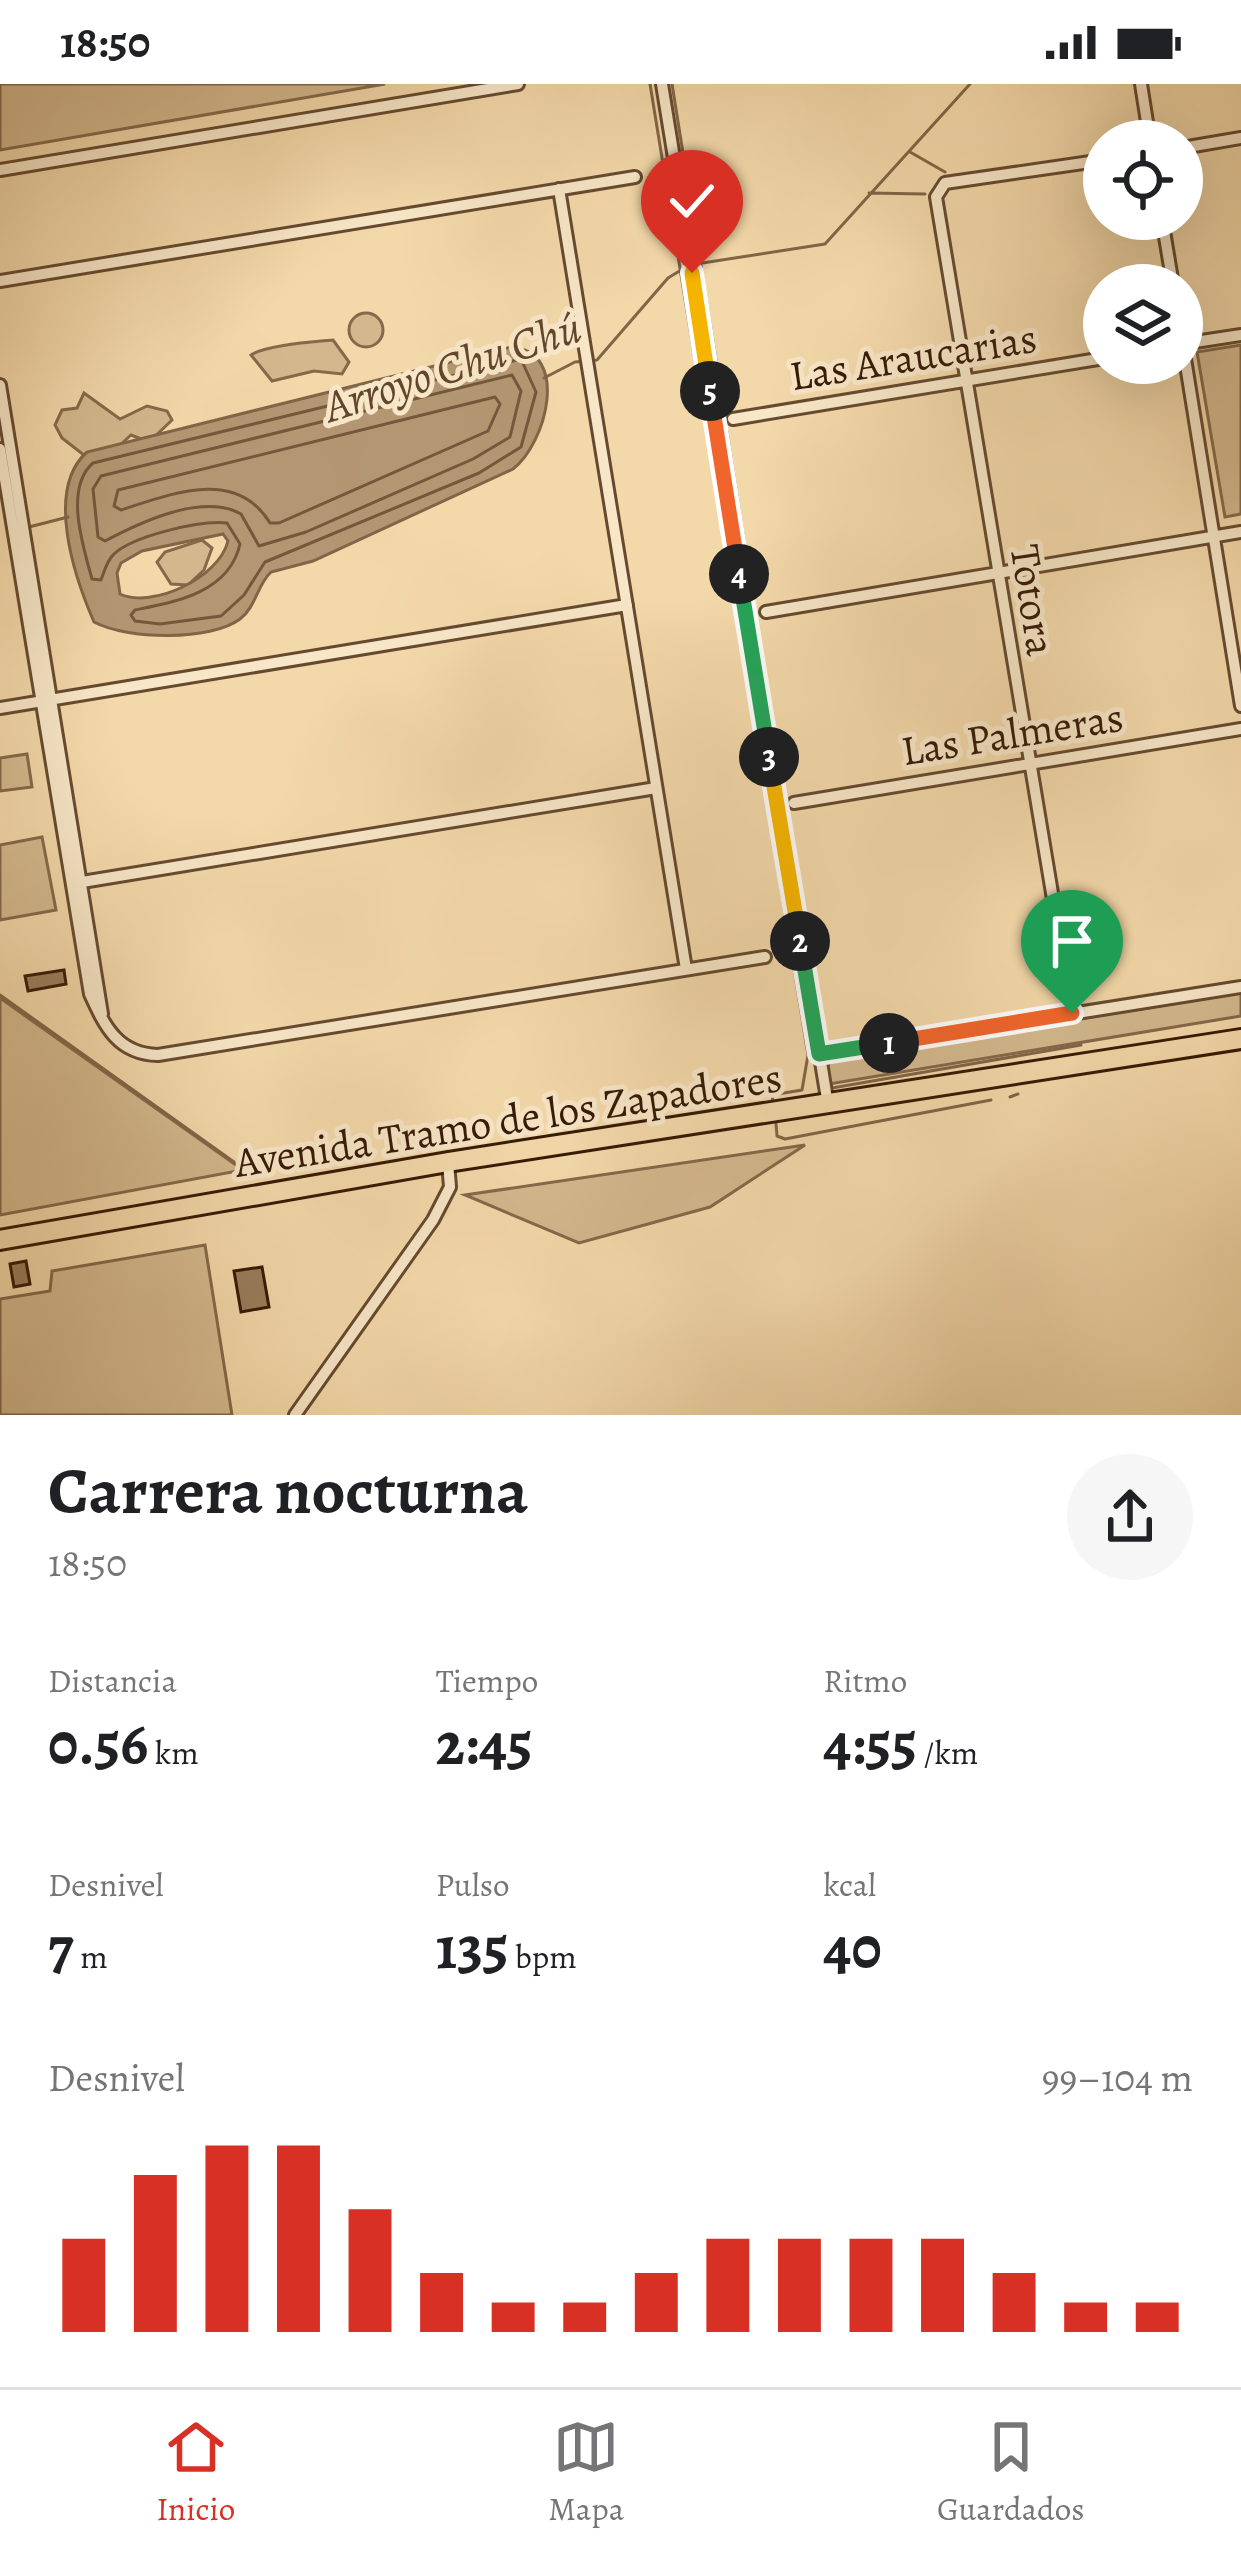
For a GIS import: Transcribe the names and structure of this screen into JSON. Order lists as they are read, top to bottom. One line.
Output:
{"streets":{"highway":["Avenida Tramo de los Zapadores"],"street":["Las Araucarias","Totora","Las Palmeras"]},"crossings":[["Las Araucarias","Totora"],["Totora","Las Palmeras"]],"water":["Arroyo Chu Chú"],"page":{"status":"18:50","pins":["5","4","3","2","1"],"heading":["Carrera nocturna","18:50"],"stats":[["Distancia","0.56 km"],["Tiempo","2:45"],["Ritmo","4:55 /km"],["Desnivel","7 m"],["Pulso","135 bpm"],["kcal","40"]],"chart":["Desnivel","99–104 m"],"tabs":["Inicio","Mapa","Guardados"]}}
